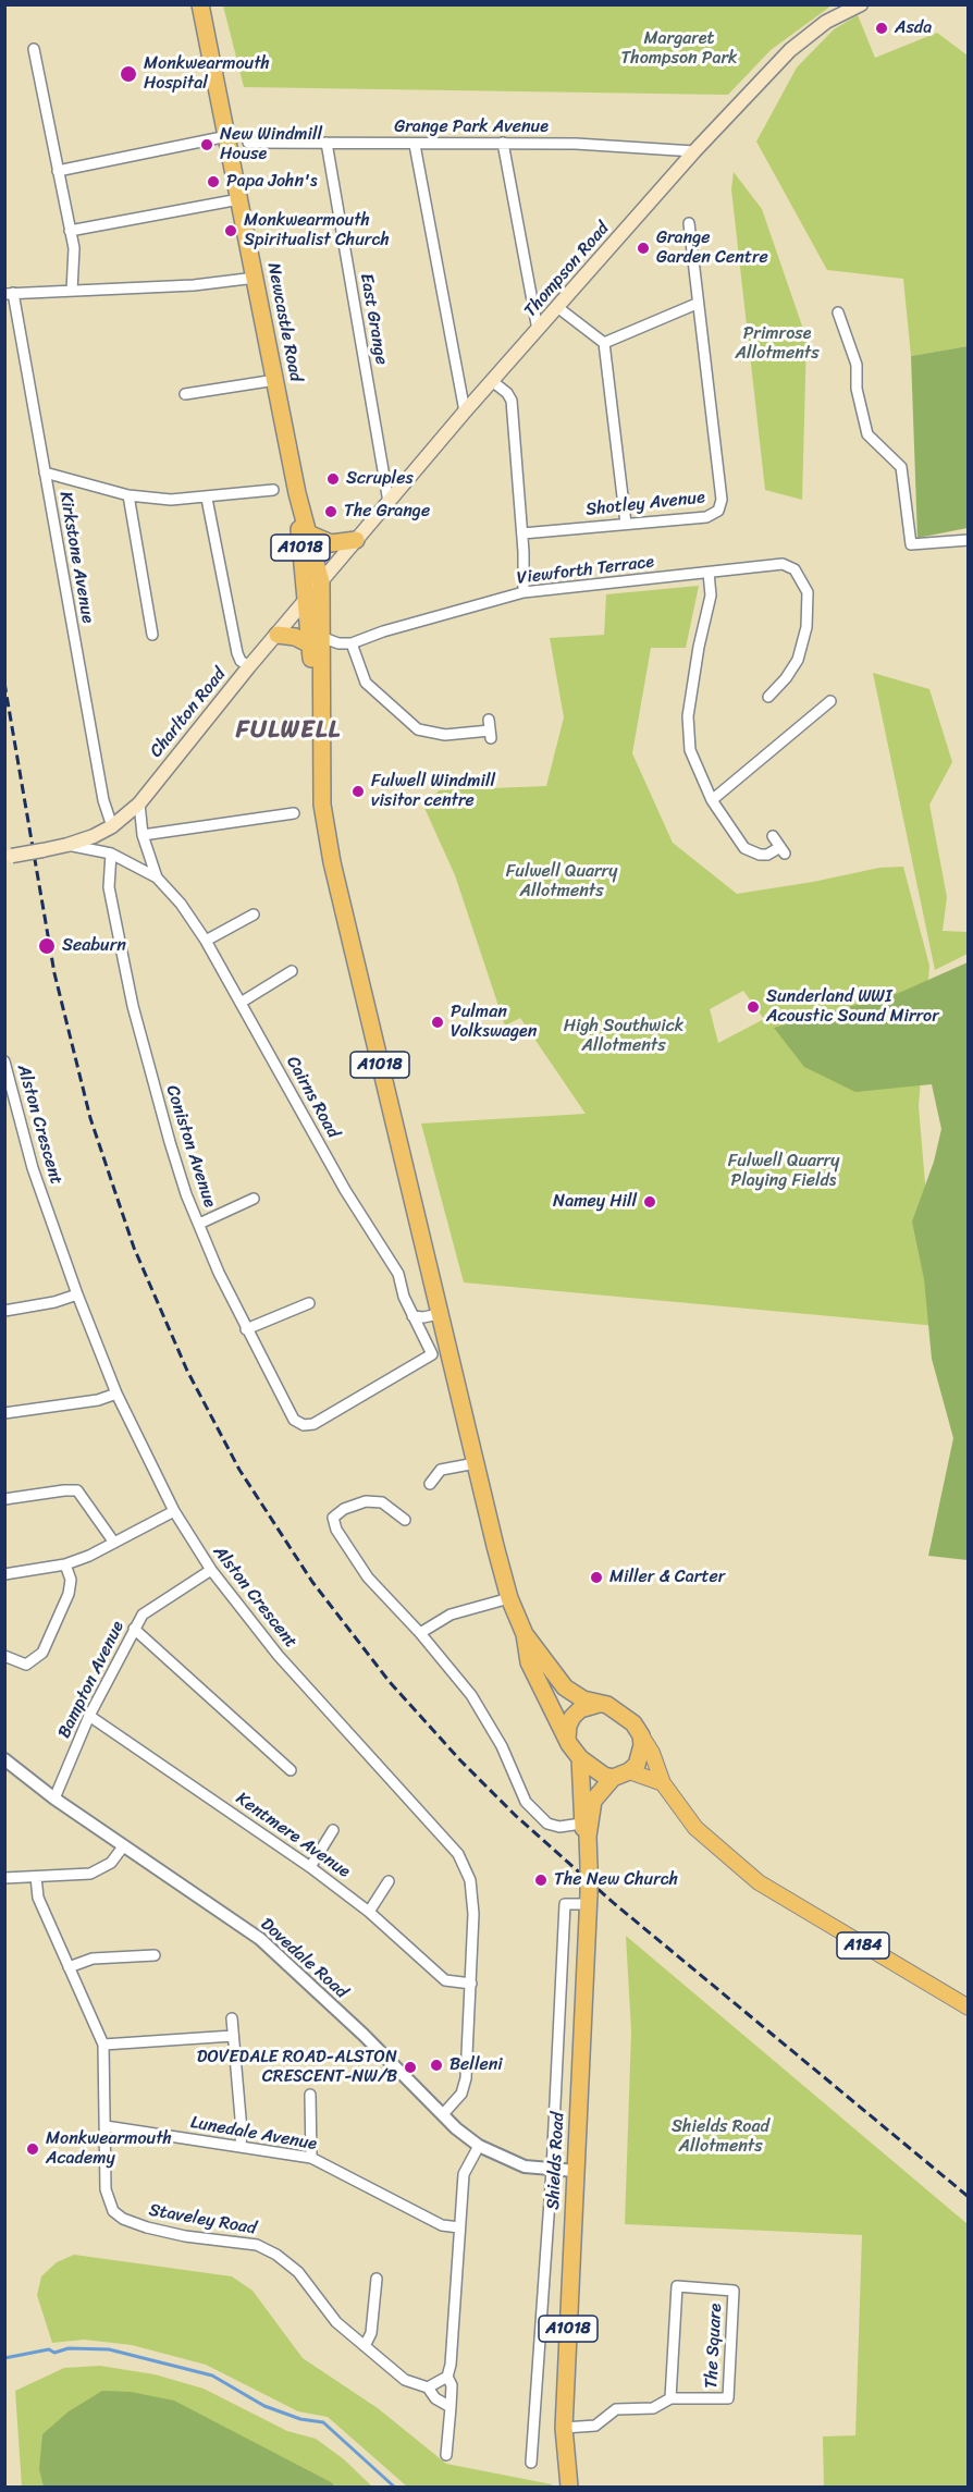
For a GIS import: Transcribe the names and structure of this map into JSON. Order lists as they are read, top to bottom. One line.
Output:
{"streets":{"highway":["Newcastle Road","A1018","Shields Road"],"main road":["Thompson Road","Charlton Road","A184"],"street":["Grange Park Avenue","East Grange","Shotley Avenue","Kirkstone Avenue","Viewforth Terrace","Cairns Road","Alston Crescent","Coniston Avenue","Bampton Avenue","Kentmere Avenue","Dovedale Road","Lunedale Avenue","Staveley Road","The Square"]},"crossings":[["Grange Park Avenue","Thompson Road"],["Grange Park Avenue","East Grange"],["Thompson Road","East Grange"],["Thompson Road","Newcastle Road"],["Thompson Road","A1018"],["Thompson Road","Charlton Road"],["Newcastle Road","A1018"],["Newcastle Road","Charlton Road"],["A1018","Viewforth Terrace"],["A1018","Charlton Road"],["A1018","A184"],["A1018","Shields Road"],["Kirkstone Avenue","Charlton Road"],["Charlton Road","Cairns Road"],["Cairns Road","Coniston Avenue"],["Alston Crescent","Bampton Avenue"],["Alston Crescent","Kentmere Avenue"],["Alston Crescent","Dovedale Road"],["Bampton Avenue","Kentmere Avenue"],["Bampton Avenue","Dovedale Road"],["Dovedale Road","Shields Road"],["Lunedale Avenue","Staveley Road"],["Shields Road","The Square"]],"districts":["FULWELL"],"parks":["Margaret Thompson Park","Primrose Allotments","Fulwell Quarry Allotments","High Southwick Allotments","Fulwell Quarry Playing Fields","Shields Road Allotments"],"places":["Asda","Monkwearmouth Hospital","New Windmill House","Papa John's","Monkwearmouth Spiritualist Church","Grange Garden Centre","Scruples","The Grange","Fulwell Windmill visitor centre","Seaburn","Sunderland WWI Acoustic Sound Mirror","Pulman Volkswagen","Namey Hill","Miller & Carter","The New Church","Belleni","DOVEDALE ROAD-ALSTON CRESCENT-NW/B","Monkwearmouth Academy"]}
